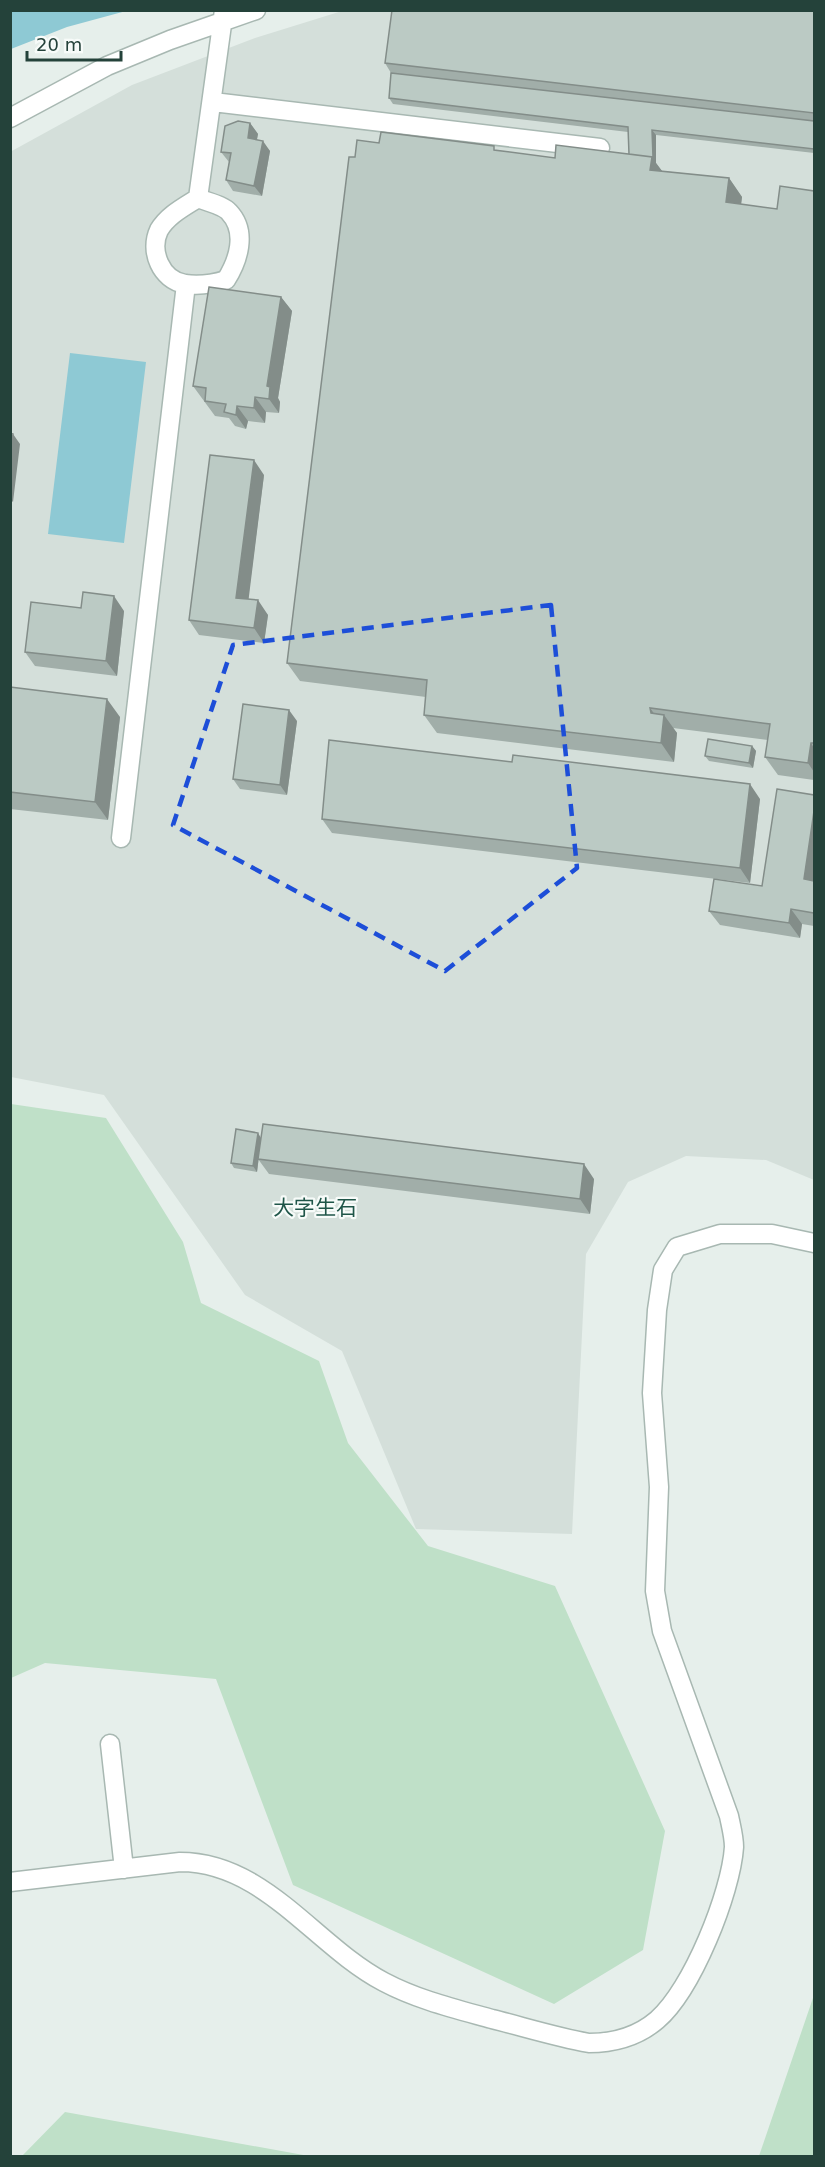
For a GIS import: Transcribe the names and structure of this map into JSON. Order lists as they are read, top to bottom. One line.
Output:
{"districts":["大字生石"],"scale_bar":"20 m"}
